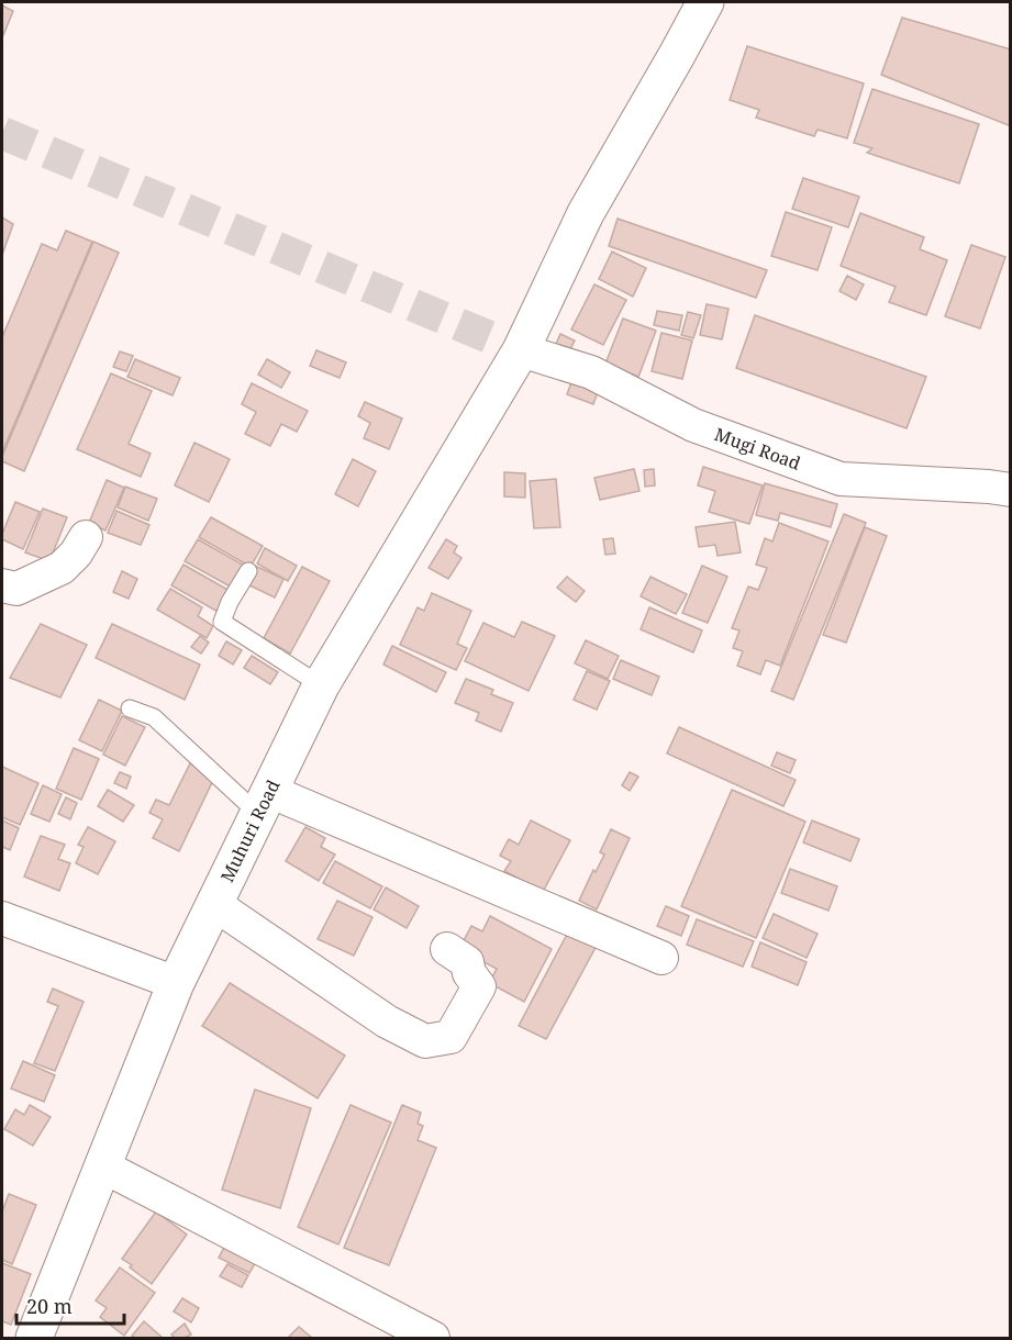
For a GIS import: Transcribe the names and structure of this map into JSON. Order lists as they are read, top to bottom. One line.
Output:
{"streets":{"main road":["Muhuri Road"],"street":["Mugi Road"]},"crossings":[["Mugi Road","Muhuri Road"]],"scale_bar":"20 m"}
